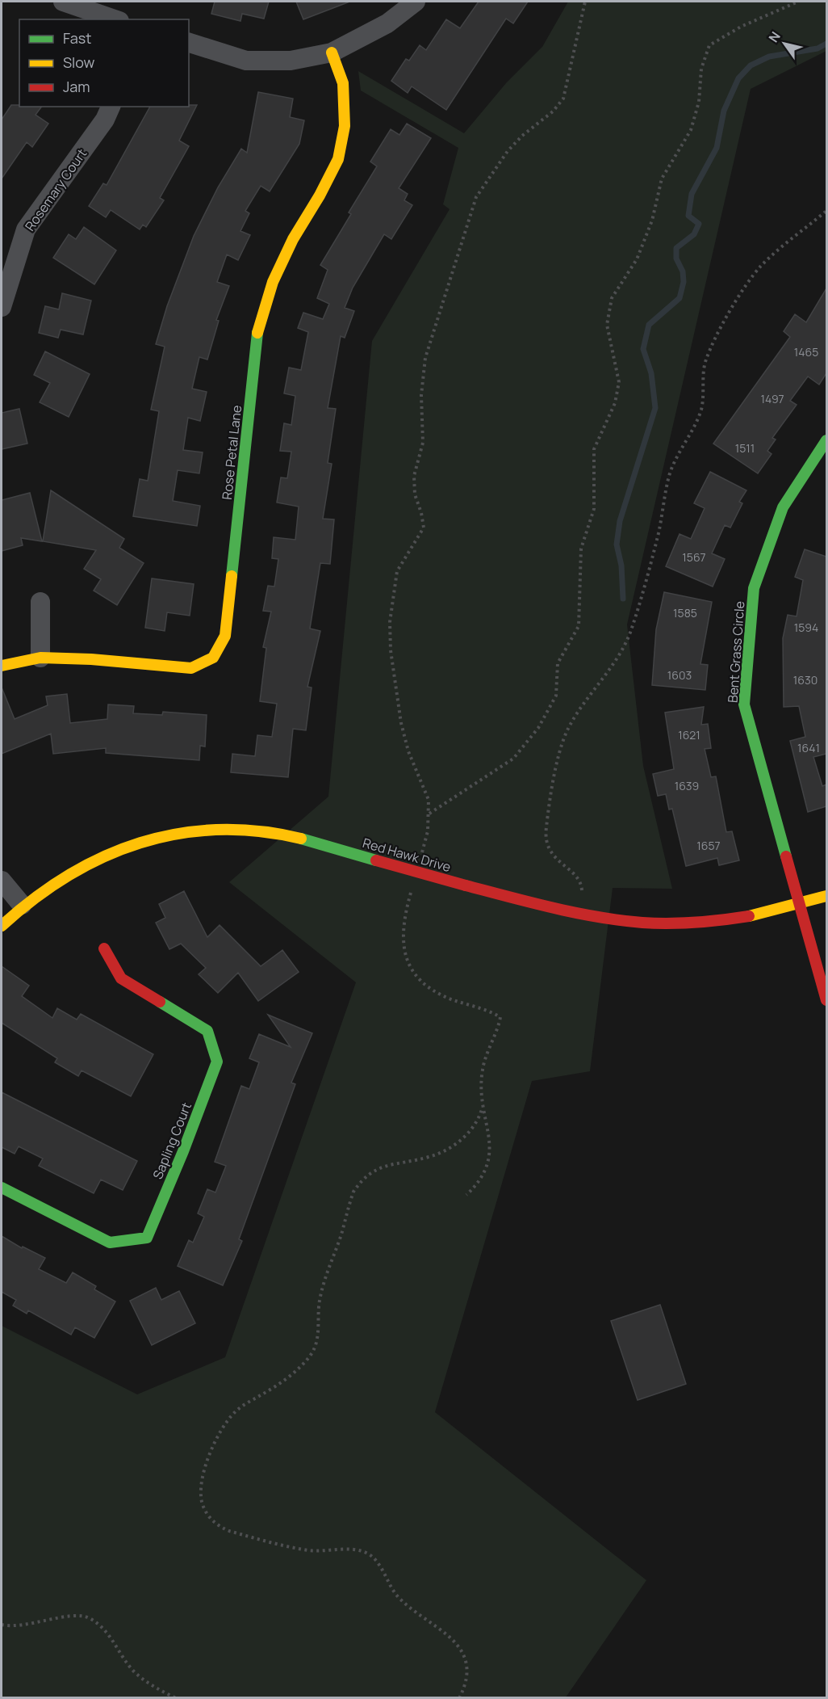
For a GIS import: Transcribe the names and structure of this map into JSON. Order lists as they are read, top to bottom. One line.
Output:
{"streets":{"street":["Rosemary Court","Rose Petal Lane","Bent Grass Circle","Red Hawk Drive","Sapling Court"]},"crossings":[["Bent Grass Circle","Red Hawk Drive"]],"house_numbers":["1465","1497","1511","1567","1585","1594","1603","1630","1621","1641","1639","1657"],"legend":["Fast","Slow","Jam"],"north":"top left"}
